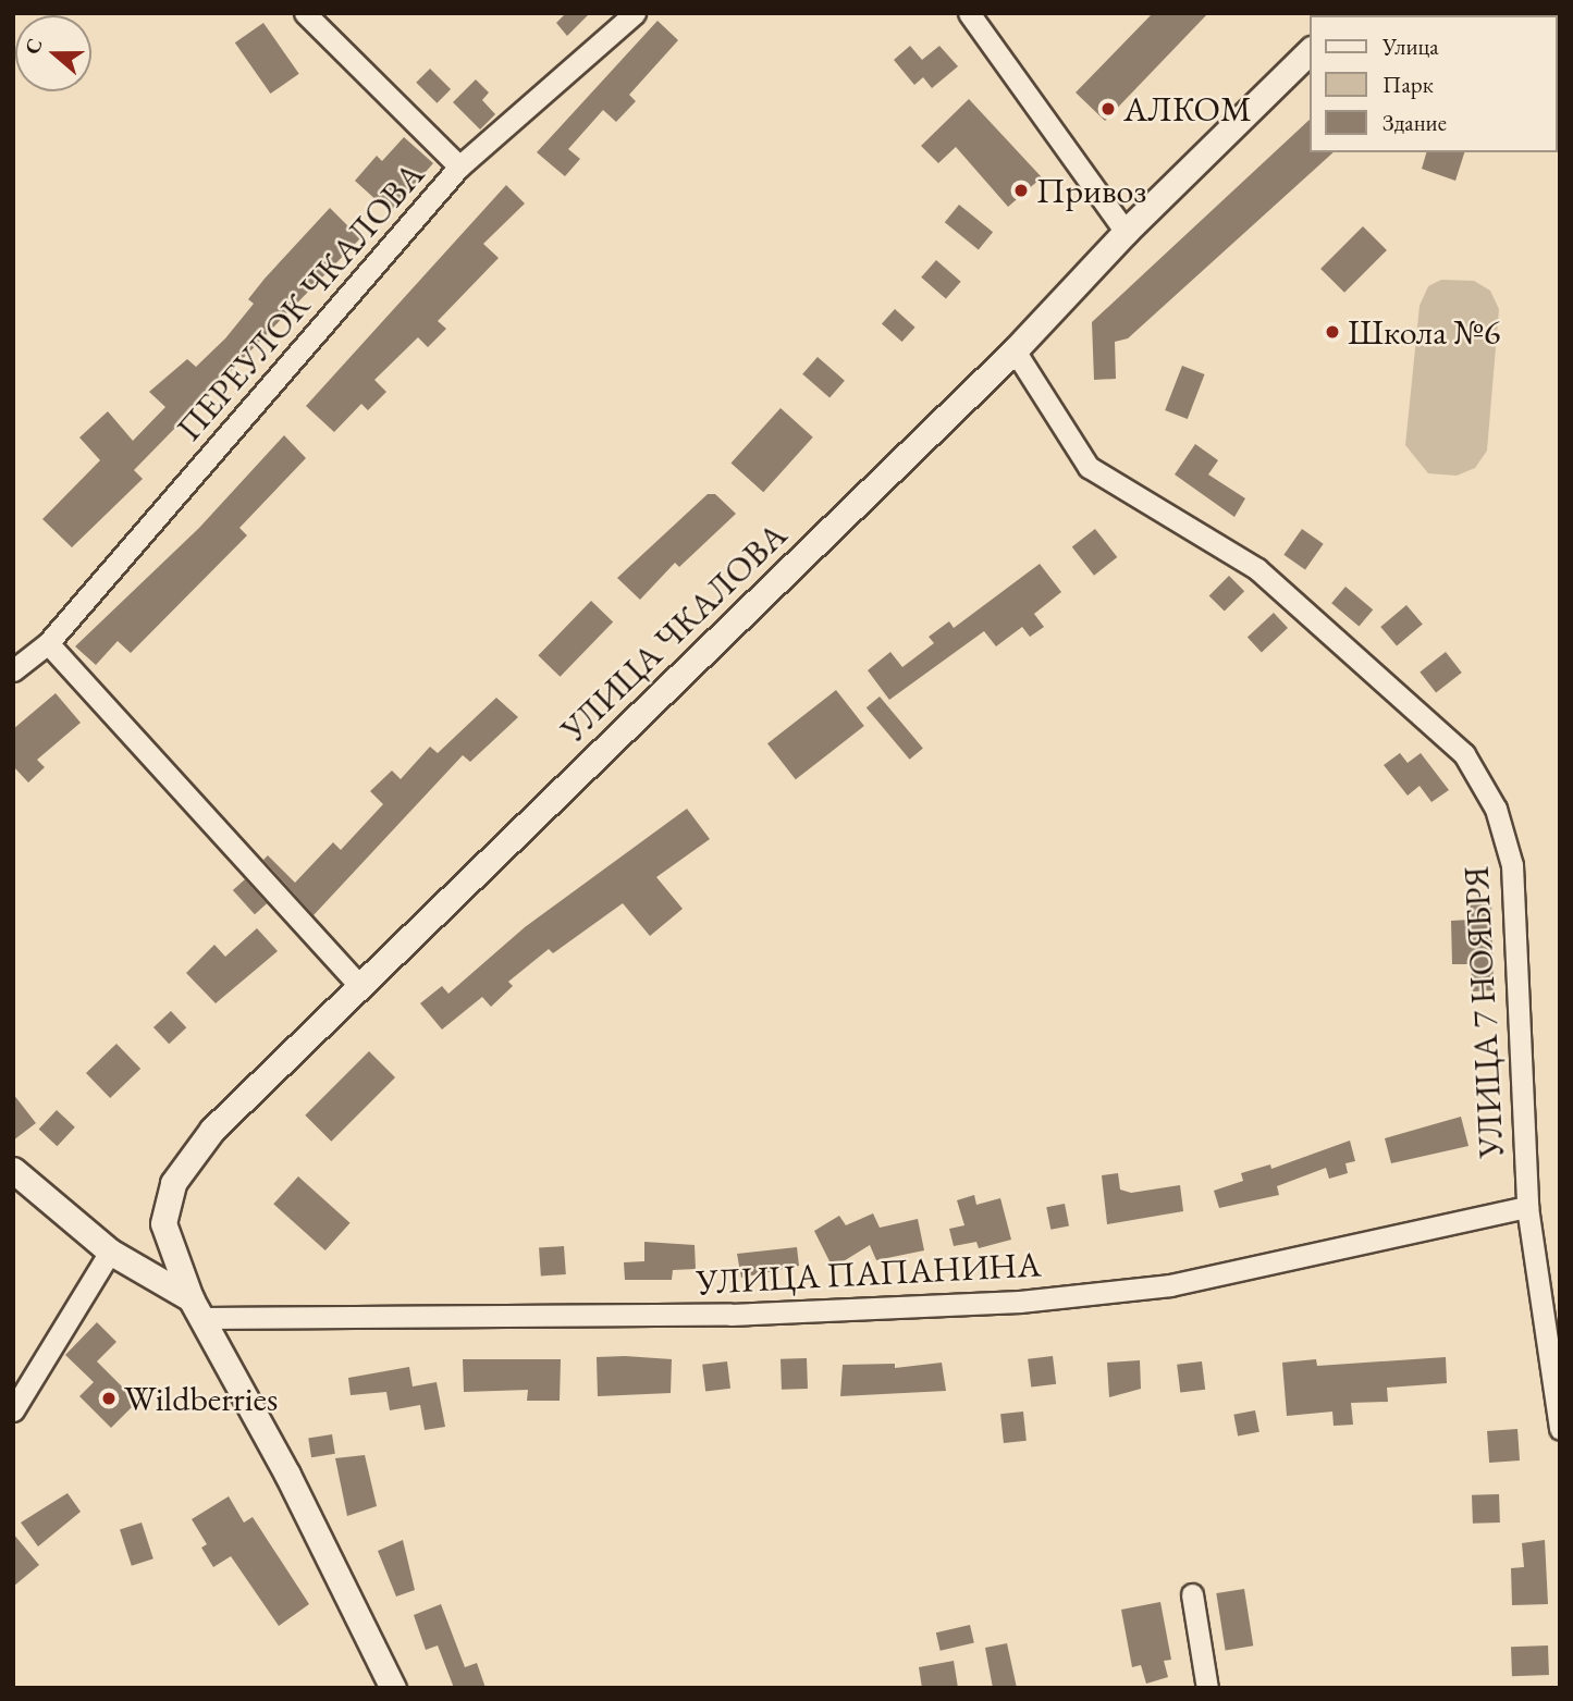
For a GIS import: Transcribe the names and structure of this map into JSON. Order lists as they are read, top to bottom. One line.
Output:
{"streets":{"street":["ПЕРЕУЛОК ЧКАЛОВА","УЛИЦА ЧКАЛОВА","УЛИЦА 7 НОЯБРЯ","УЛИЦА ПАПАНИНА"]},"crossings":[["УЛИЦА ЧКАЛОВА","УЛИЦА 7 НОЯБРЯ"],["УЛИЦА ЧКАЛОВА","УЛИЦА ПАПАНИНА"],["УЛИЦА 7 НОЯБРЯ","УЛИЦА ПАПАНИНА"]],"places":["АЛКОМ","Привоз","Школа №6","Wildberries"],"legend":["Улица","Парк","Здание"],"north":"left"}
